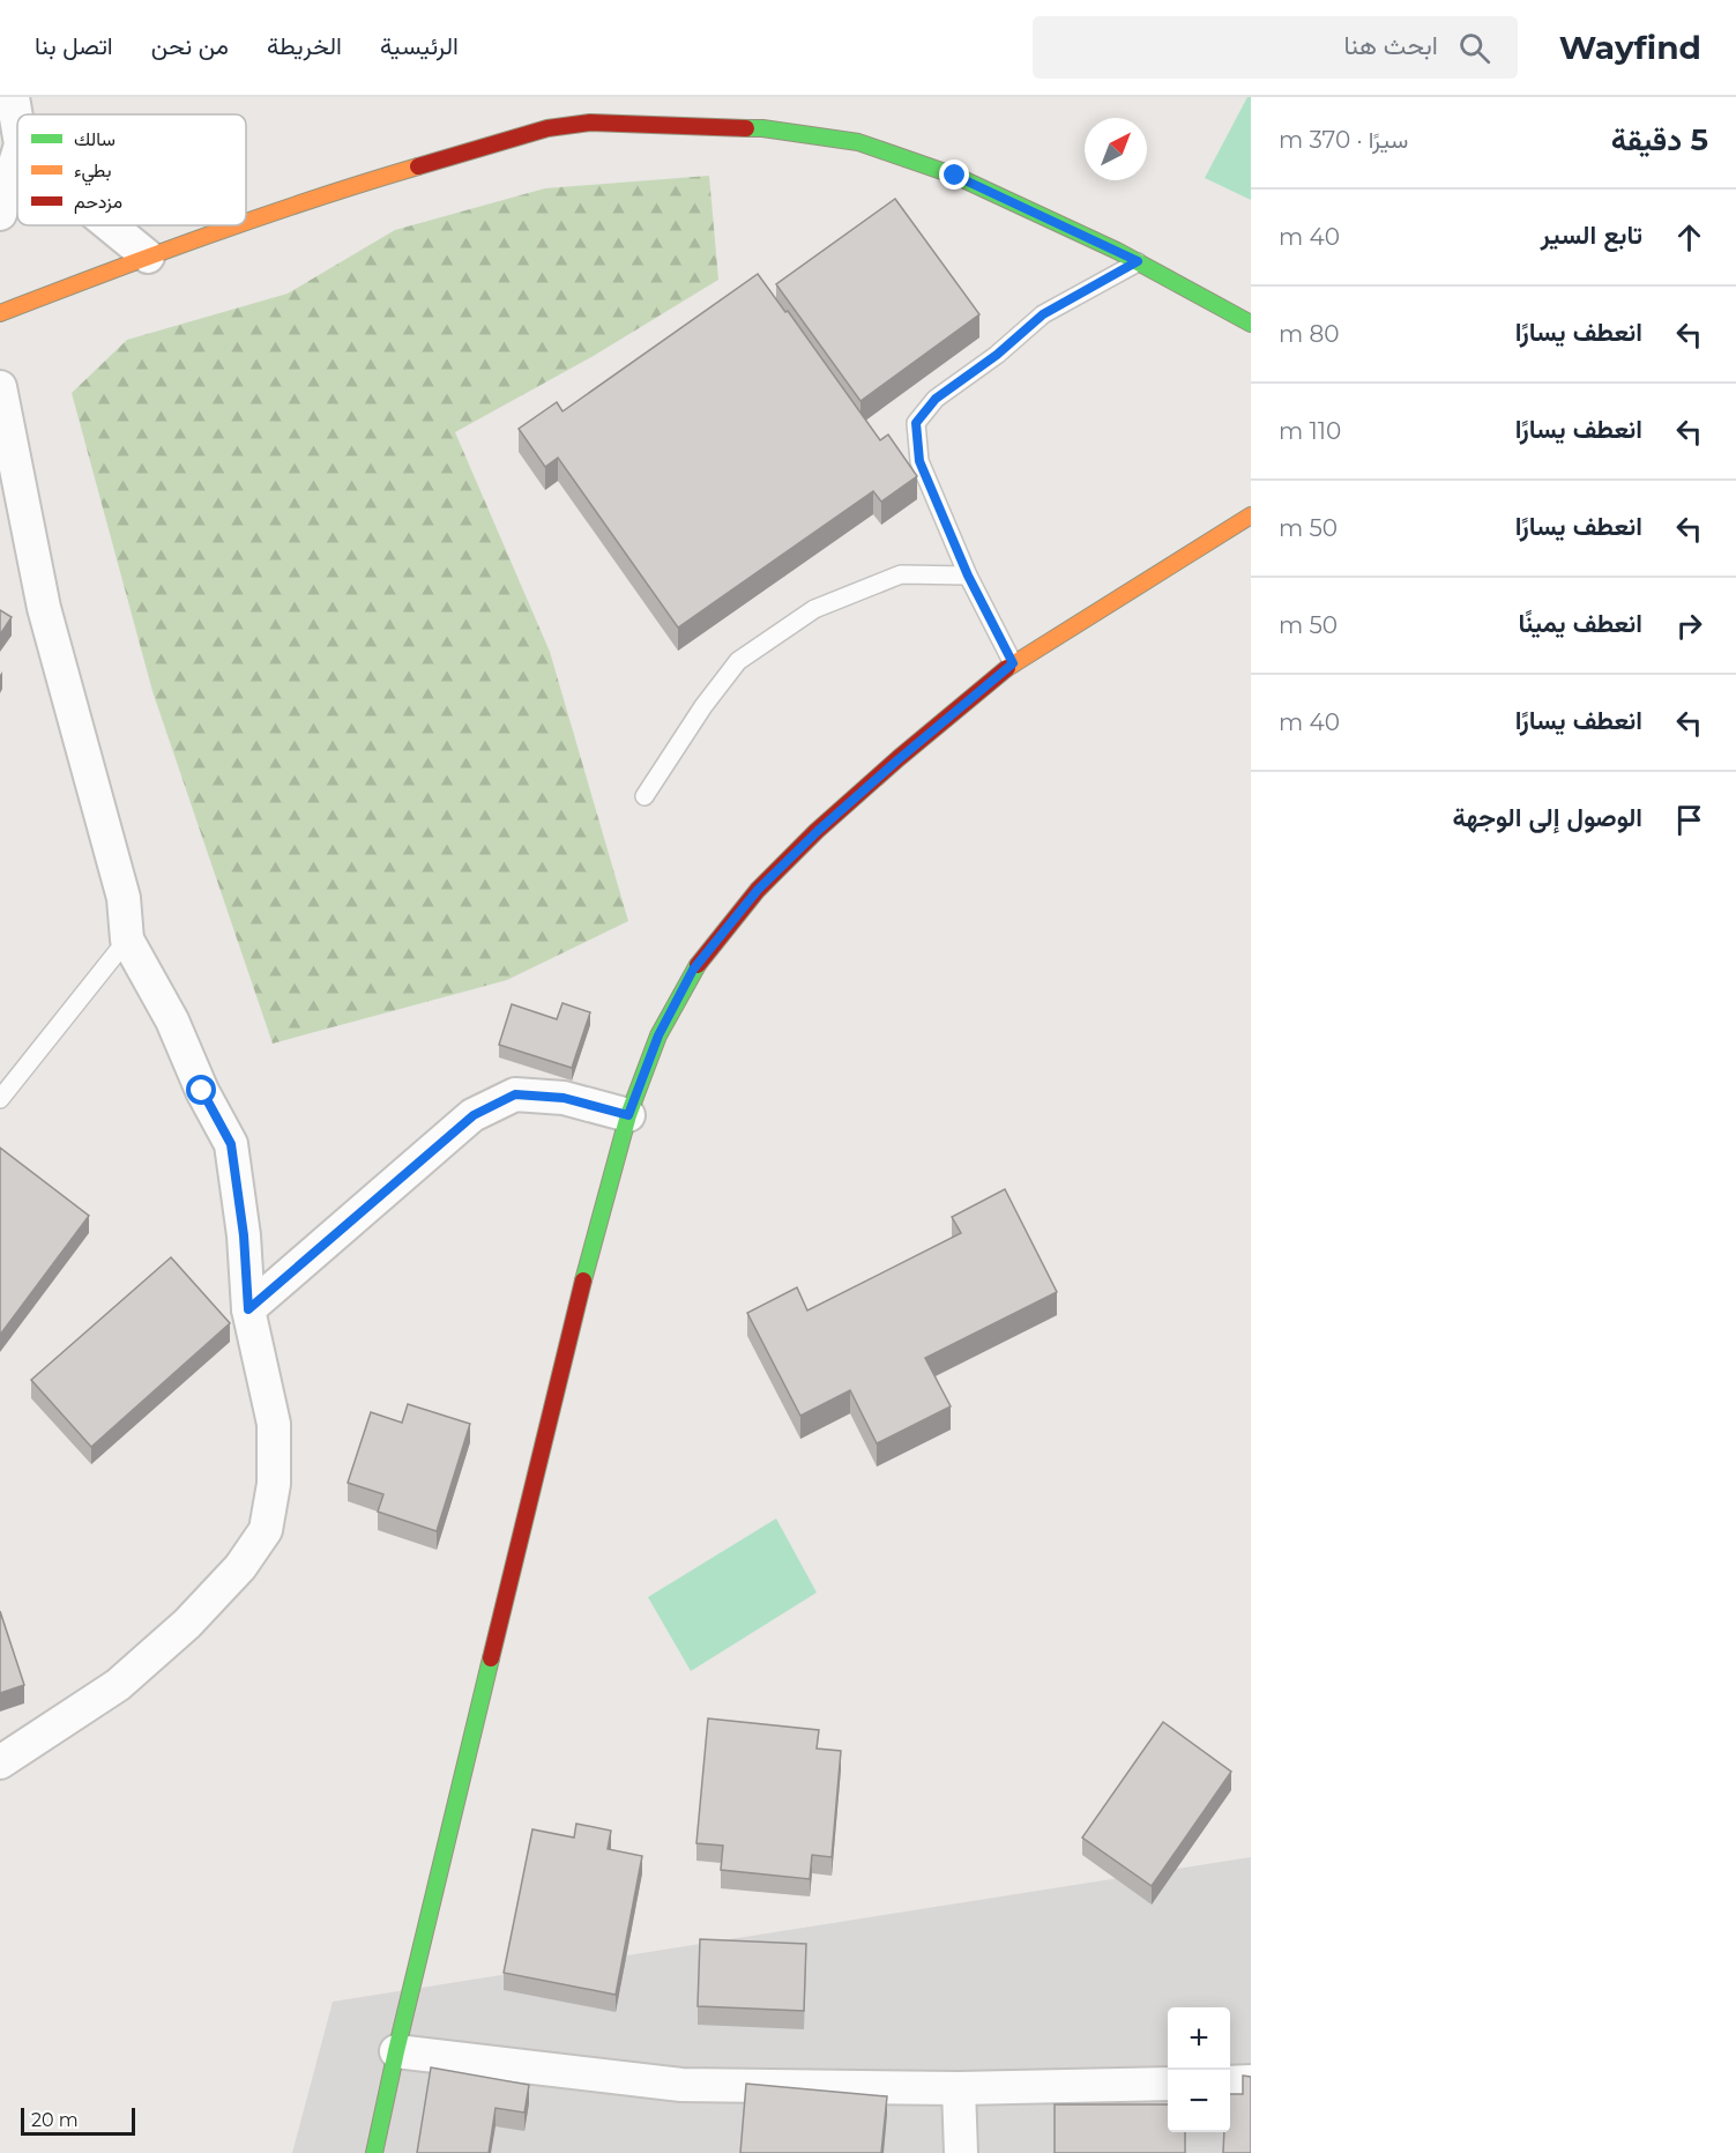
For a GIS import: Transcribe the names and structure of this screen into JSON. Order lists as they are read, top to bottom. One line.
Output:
{"legend":["سالك","بطيء","مزدحم"],"scale_bar":"20 m","north":"top right","page":{"header":"Wayfind","search":"ابحث هنا","nav":["الرئيسية","الخريطة","من نحن","اتصل بنا"],"heading":["5 دقيقة","سيرًا · 370 m"],"list":[["تابع السير","40 m"],["انعطف يسارًا","80 m"],["انعطف يسارًا","110 m"],["انعطف يسارًا","50 m"],["انعطف يمينًا","50 m"],["انعطف يسارًا","40 m"],"الوصول إلى الوجهة"],"map_buttons":["+","−"],"scale":"20 m"}}
